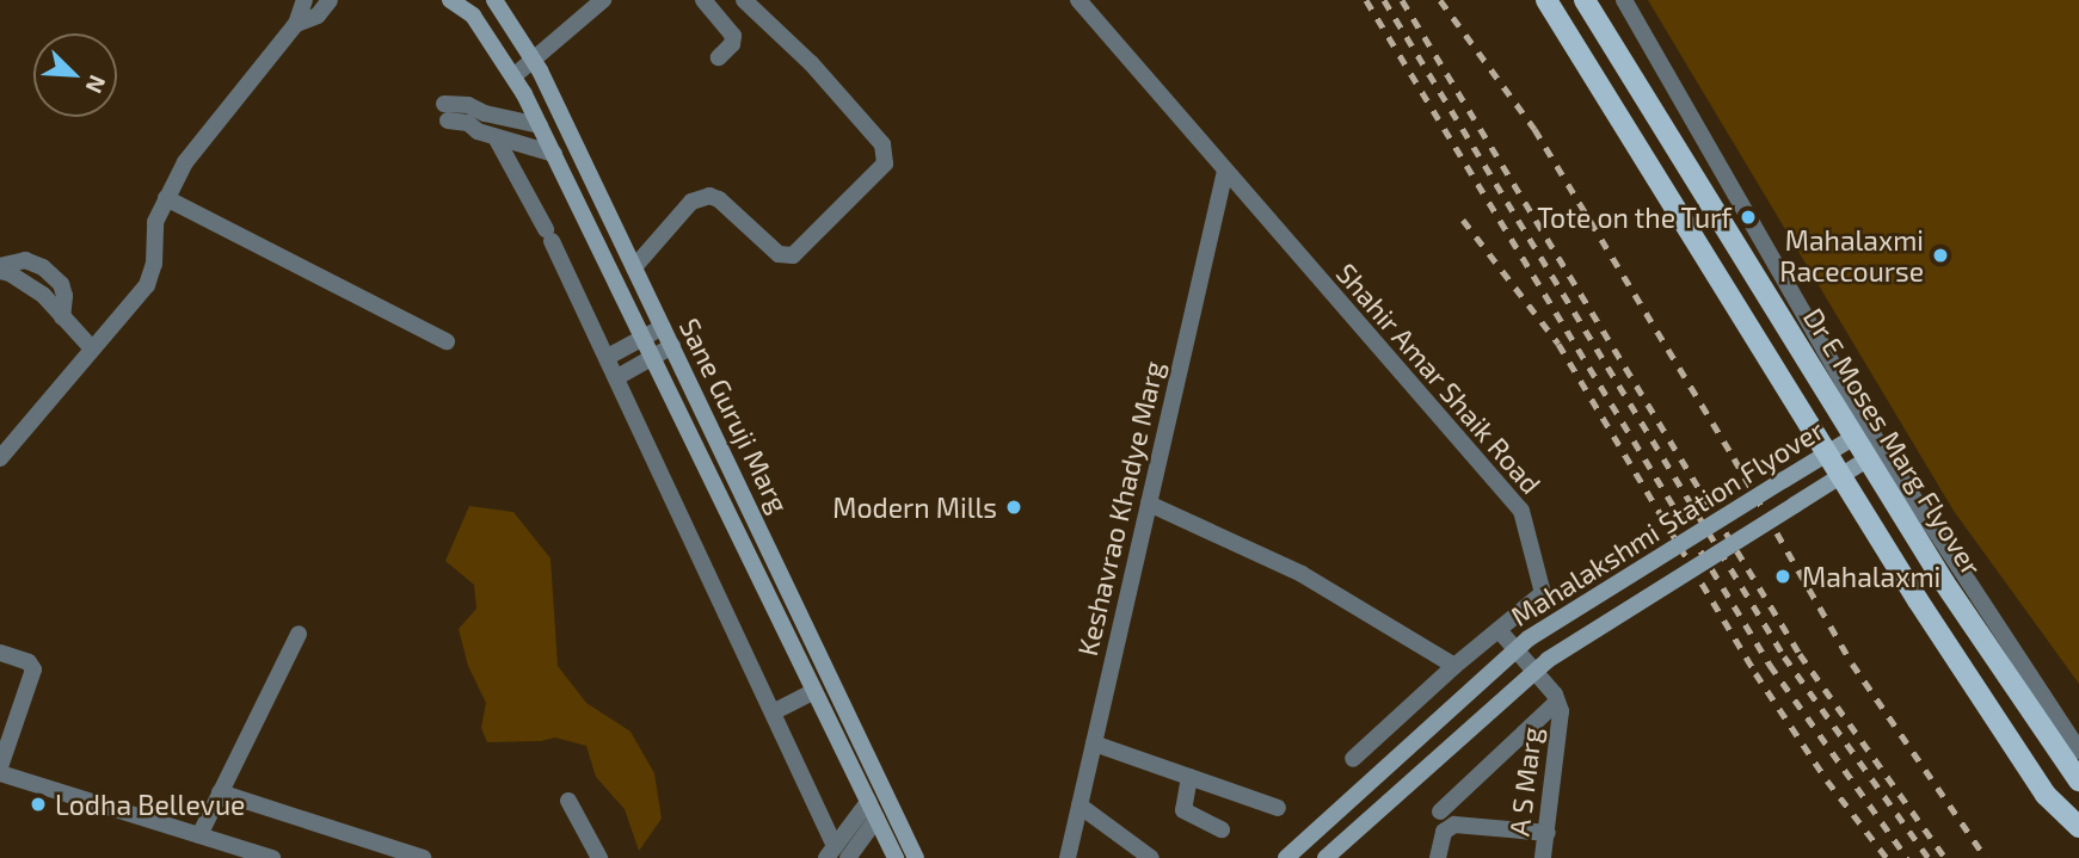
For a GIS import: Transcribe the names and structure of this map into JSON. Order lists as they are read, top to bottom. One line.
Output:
{"streets":{"main road":["Sane Guruji Marg","Dr E Moses Marg Flyover","Mahalakshmi Station Flyover"],"street":["Shahir Amar Shaik Road","Keshavrao Khadye Marg","A S Marg"]},"crossings":[["Shahir Amar Shaik Road","Keshavrao Khadye Marg"],["Shahir Amar Shaik Road","A S Marg"],["Dr E Moses Marg Flyover","Mahalakshmi Station Flyover"]],"places":["Tote on the Turf","Mahalaxmi Racecourse","Modern Mills","Mahalaxmi","Lodha Bellevue"],"north":"bottom right"}
